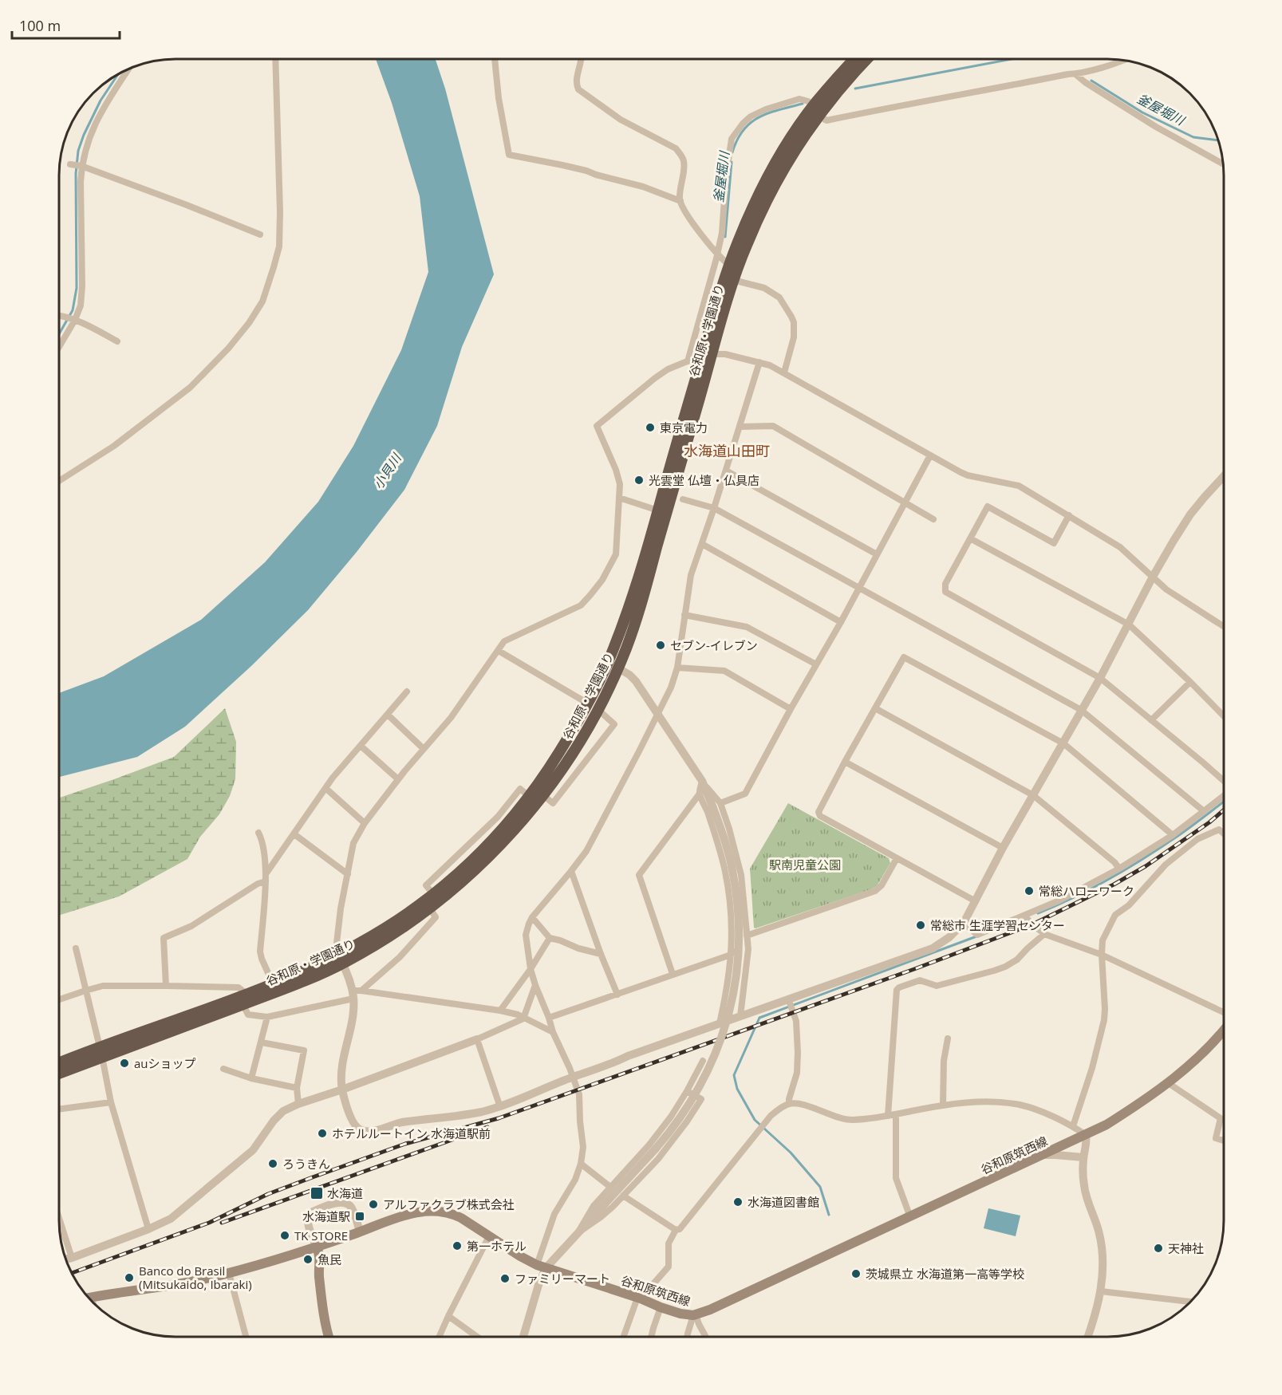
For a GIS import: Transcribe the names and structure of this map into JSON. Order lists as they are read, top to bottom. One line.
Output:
{"streets":{"highway":["谷和原・学園通り"],"main road":["谷和原筑西線"]},"districts":["水海道山田町"],"water":["釜屋堀川","小貝川"],"parks":["駅南児童公園"],"places":{"other":["東京電力","光雲堂 仏壇・仏具店","セブン-イレブン","常総ハローワーク","常総市 生涯学習センター","auショップ","ホテルルートイン 水海道駅前","ろうきん","水海道図書館","アルファクラブ株式会社","TK STORE","第一ホテル","天神社","魚民","茨城県立 水海道第一高等学校","Banco do Brasil (Mitsukaido, Ibaraki)","ファミリーマート"],"transit":["水海道","水海道駅"]},"scale_bar":"100 m"}
